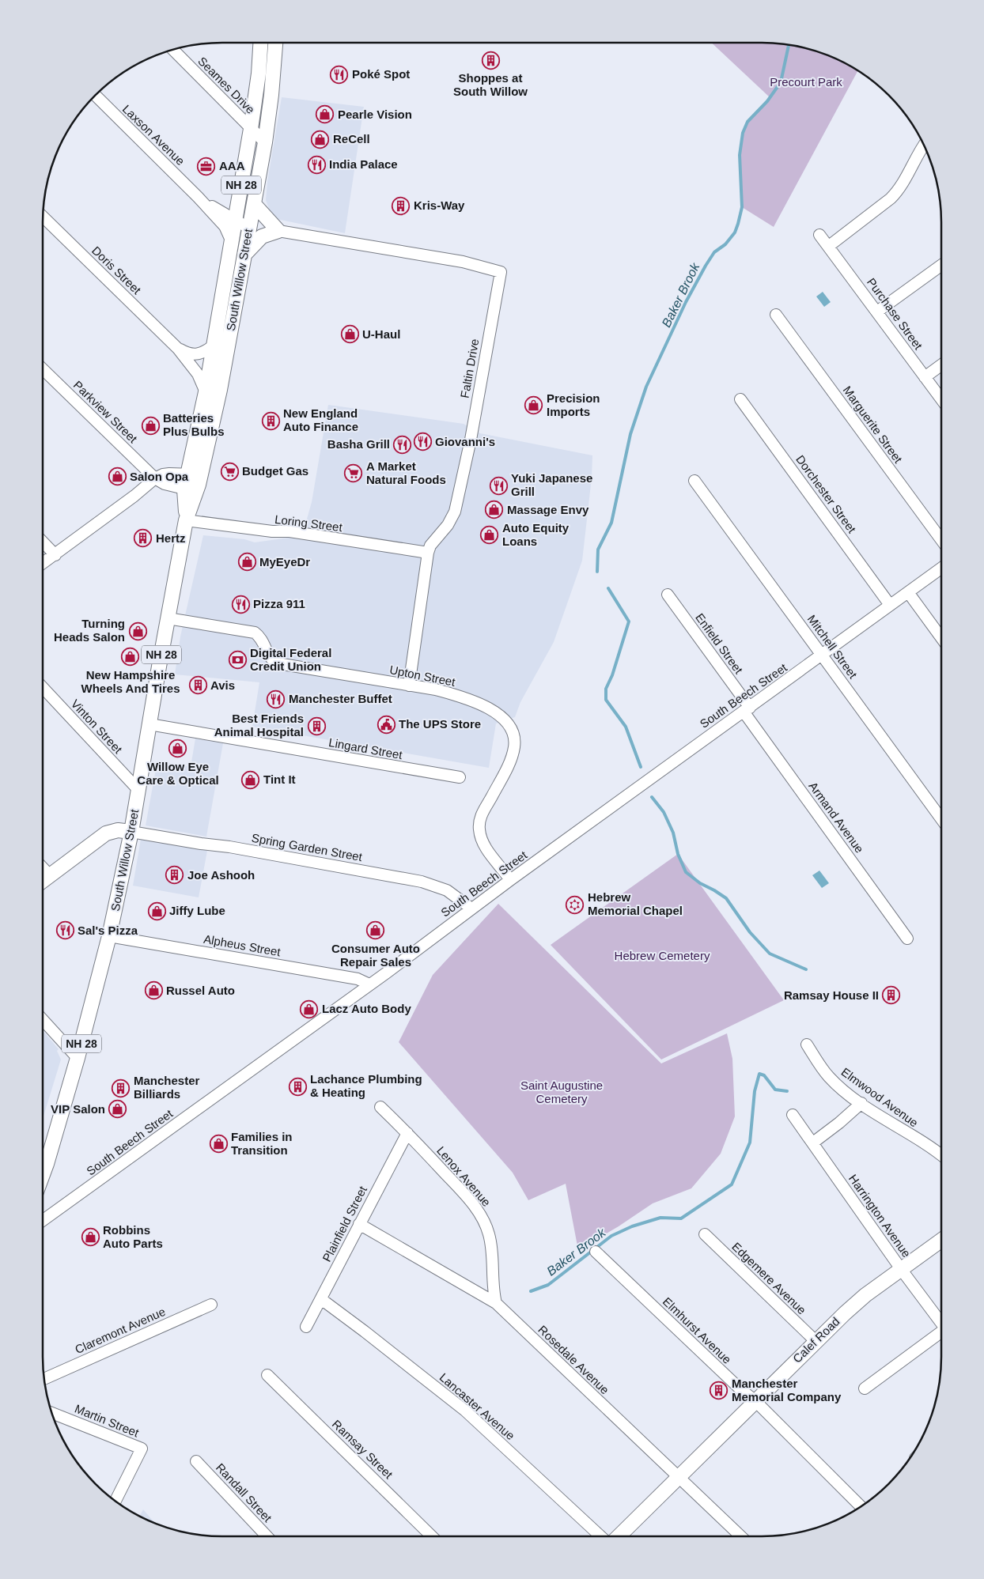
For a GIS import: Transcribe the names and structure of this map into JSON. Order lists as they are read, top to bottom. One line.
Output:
{"streets":{"main road":["NH 28","South Willow Street","Calef Road"],"street":["Seames Drive","Laxson Avenue","Doris Street","Purchase Street","Faltin Drive","Parkview Street","Marguerite Street","Dorchester Street","Loring Street","Enfield Street","Mitchell Street","Upton Street","South Beech Street","Vinton Street","Lingard Street","Armand Avenue","Spring Garden Street","Alpheus Street","Elmwood Avenue","Lenox Avenue","Harrington Avenue","Plainfield Street","Edgemere Avenue","Claremont Avenue","Elmhurst Avenue","Rosedale Avenue","Lancaster Avenue","Martin Street","Ramsay Street","Randall Street"]},"crossings":[["Seames Drive","South Willow Street"],["Laxson Avenue","South Willow Street"],["Doris Street","South Willow Street"],["South Willow Street","Loring Street"],["South Willow Street","Upton Street"],["South Willow Street","Vinton Street"],["South Willow Street","Lingard Street"],["South Willow Street","Spring Garden Street"],["South Willow Street","Alpheus Street"],["Faltin Drive","Loring Street"],["Faltin Drive","Upton Street"],["Dorchester Street","South Beech Street"],["Enfield Street","South Beech Street"],["Enfield Street","Armand Avenue"],["Mitchell Street","South Beech Street"],["Upton Street","South Beech Street"],["South Beech Street","Armand Avenue"],["South Beech Street","Spring Garden Street"],["South Beech Street","Alpheus Street"],["Lenox Avenue","Plainfield Street"],["Lenox Avenue","Rosedale Avenue"],["Harrington Avenue","Calef Road"],["Plainfield Street","Rosedale Avenue"],["Plainfield Street","Lancaster Avenue"],["Edgemere Avenue","Calef Road"],["Elmhurst Avenue","Calef Road"],["Calef Road","Rosedale Avenue"]],"water":["Baker Brook"],"parks":["Precourt Park","Hebrew Cemetery","Saint Augustine Cemetery"],"places":{"building":["Shoppes at South Willow","Kris-Way","New England Auto Finance","Hertz","Avis","Best Friends Animal Hospital","Joe Ashooh","Ramsay House II","Lachance Plumbing & Heating","Manchester Billiards","Manchester Memorial Company"],"restaurant":["Poké Spot","India Palace","Giovanni's","Basha Grill","Yuki Japanese Grill","Pizza 911","Manchester Buffet","Sal's Pizza"],"shop":["Pearle Vision","ReCell","U-Haul","Precision Imports","Batteries Plus Bulbs","Salon Opa","Massage Envy","Auto Equity Loans","MyEyeDr","Turning Heads Salon","New Hampshire Wheels And Tires","Willow Eye Care & Optical","Tint It","Jiffy Lube","Consumer Auto Repair Sales","Russel Auto","Lacz Auto Body","VIP Salon","Families in Transition","Robbins Auto Parts"],"office":["AAA"],"supermarket":["Budget Gas","A Market Natural Foods"],"bank":["Digital Federal Credit Union"],"public building":["The UPS Store"],"synagogue":["Hebrew Memorial Chapel"]}}
